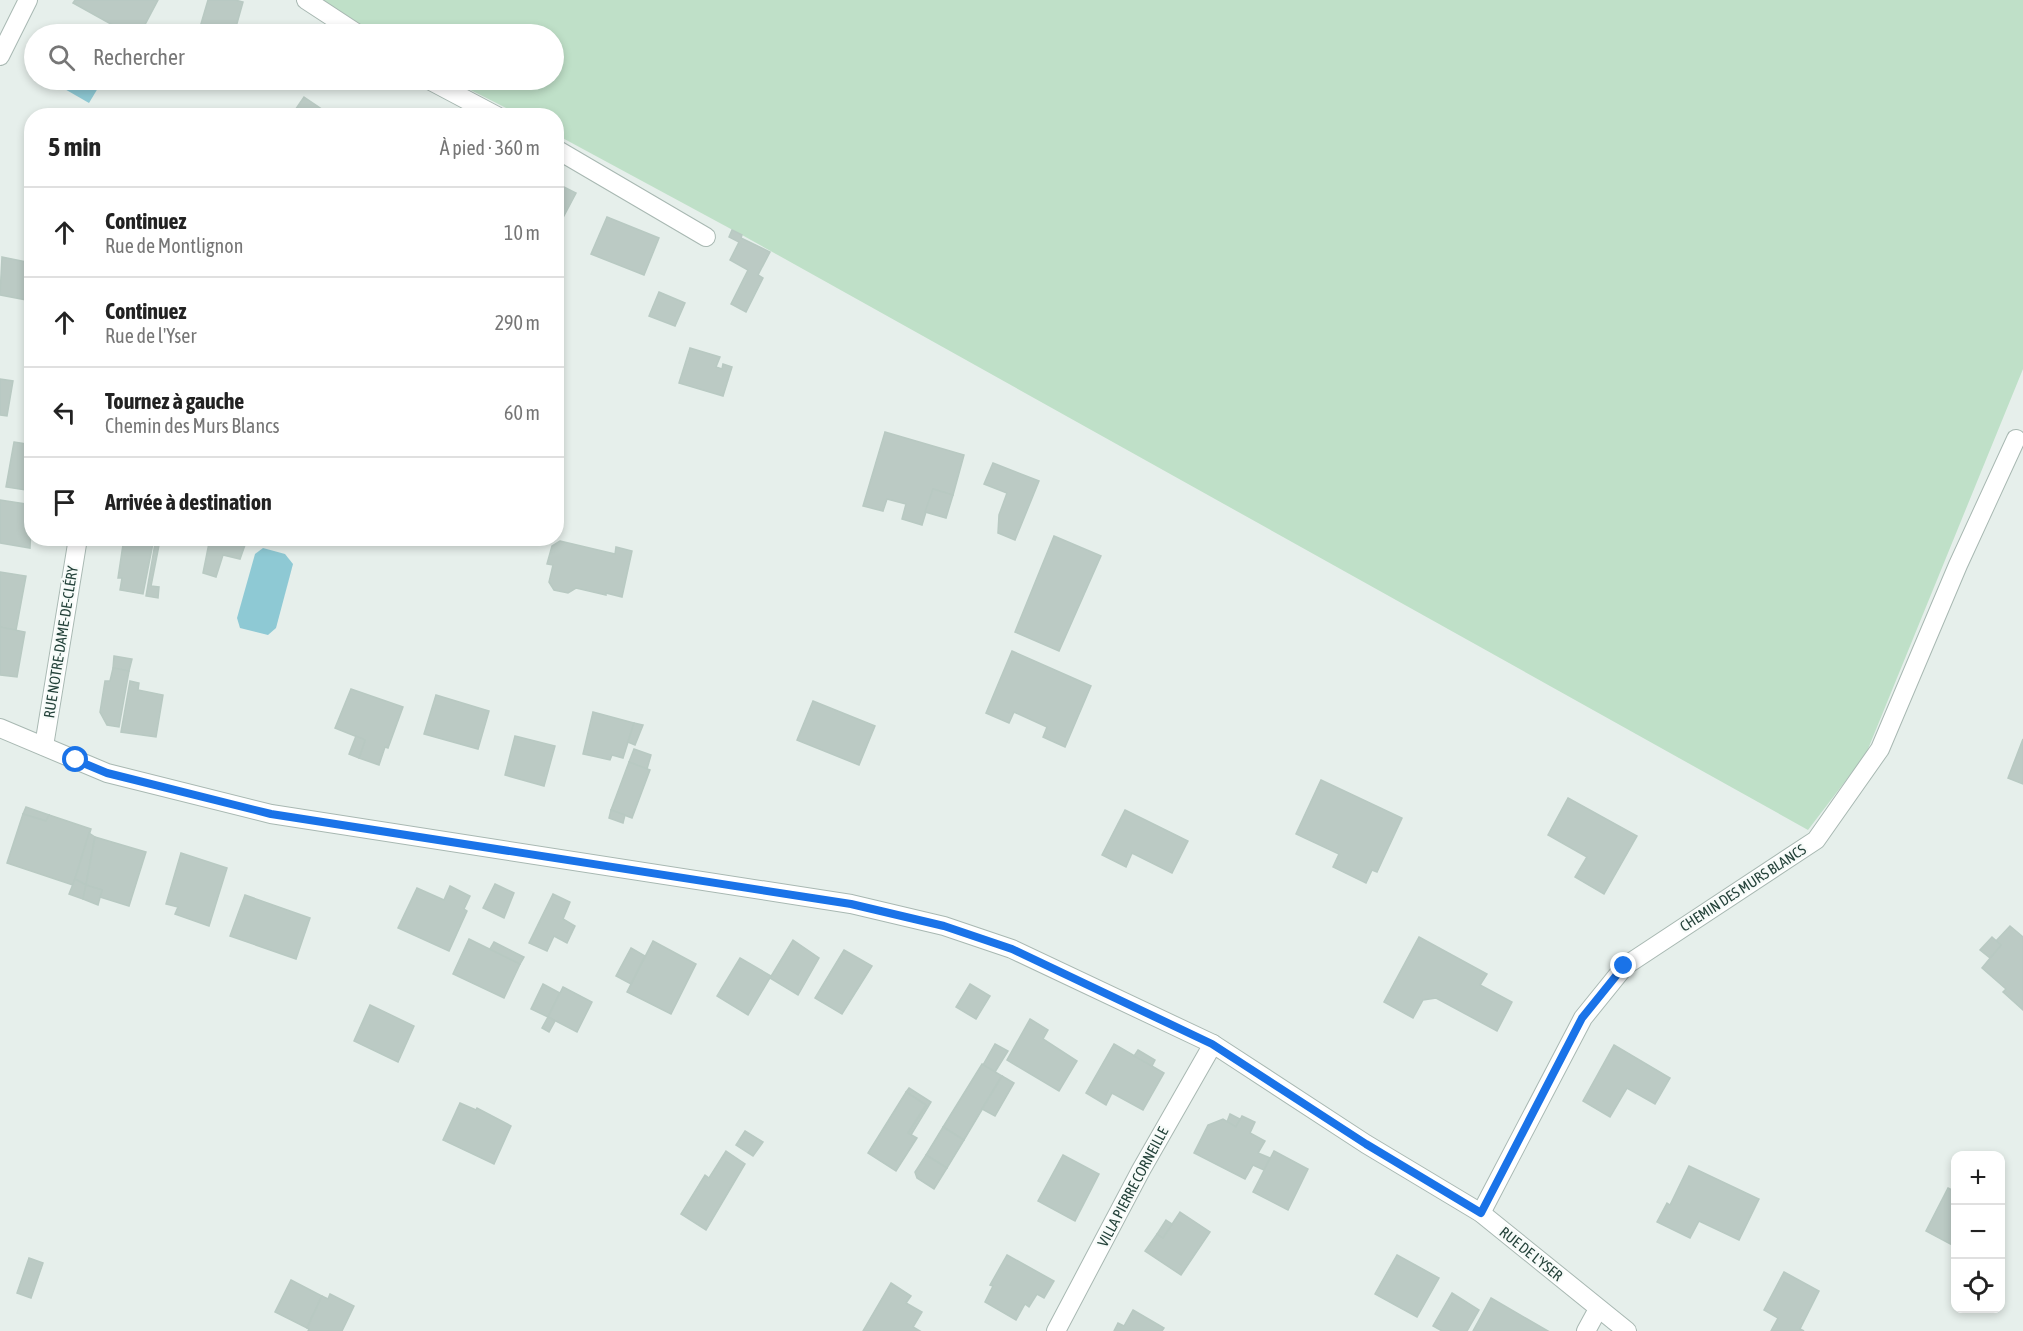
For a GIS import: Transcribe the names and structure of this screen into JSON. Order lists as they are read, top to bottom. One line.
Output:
{"streets":{"street":["RUE NOTRE-DAME-DE-CLÉRY","CHEMIN DES MURS BLANCS","VILLA PIERRE CORNEILLE","RUE DE L'YSER"]},"crossings":[["RUE NOTRE-DAME-DE-CLÉRY","RUE DE L'YSER"],["CHEMIN DES MURS BLANCS","RUE DE L'YSER"],["VILLA PIERRE CORNEILLE","RUE DE L'YSER"]],"page":{"search":"Rechercher","heading":["5 min","À pied · 360 m"],"list":[["Continuez","Rue de Montlignon","10 m"],["Continuez","Rue de l'Yser","290 m"],["Tournez à gauche","Chemin des Murs Blancs","60 m"],"Arrivée à destination"],"map_buttons":["+","−"]}}
